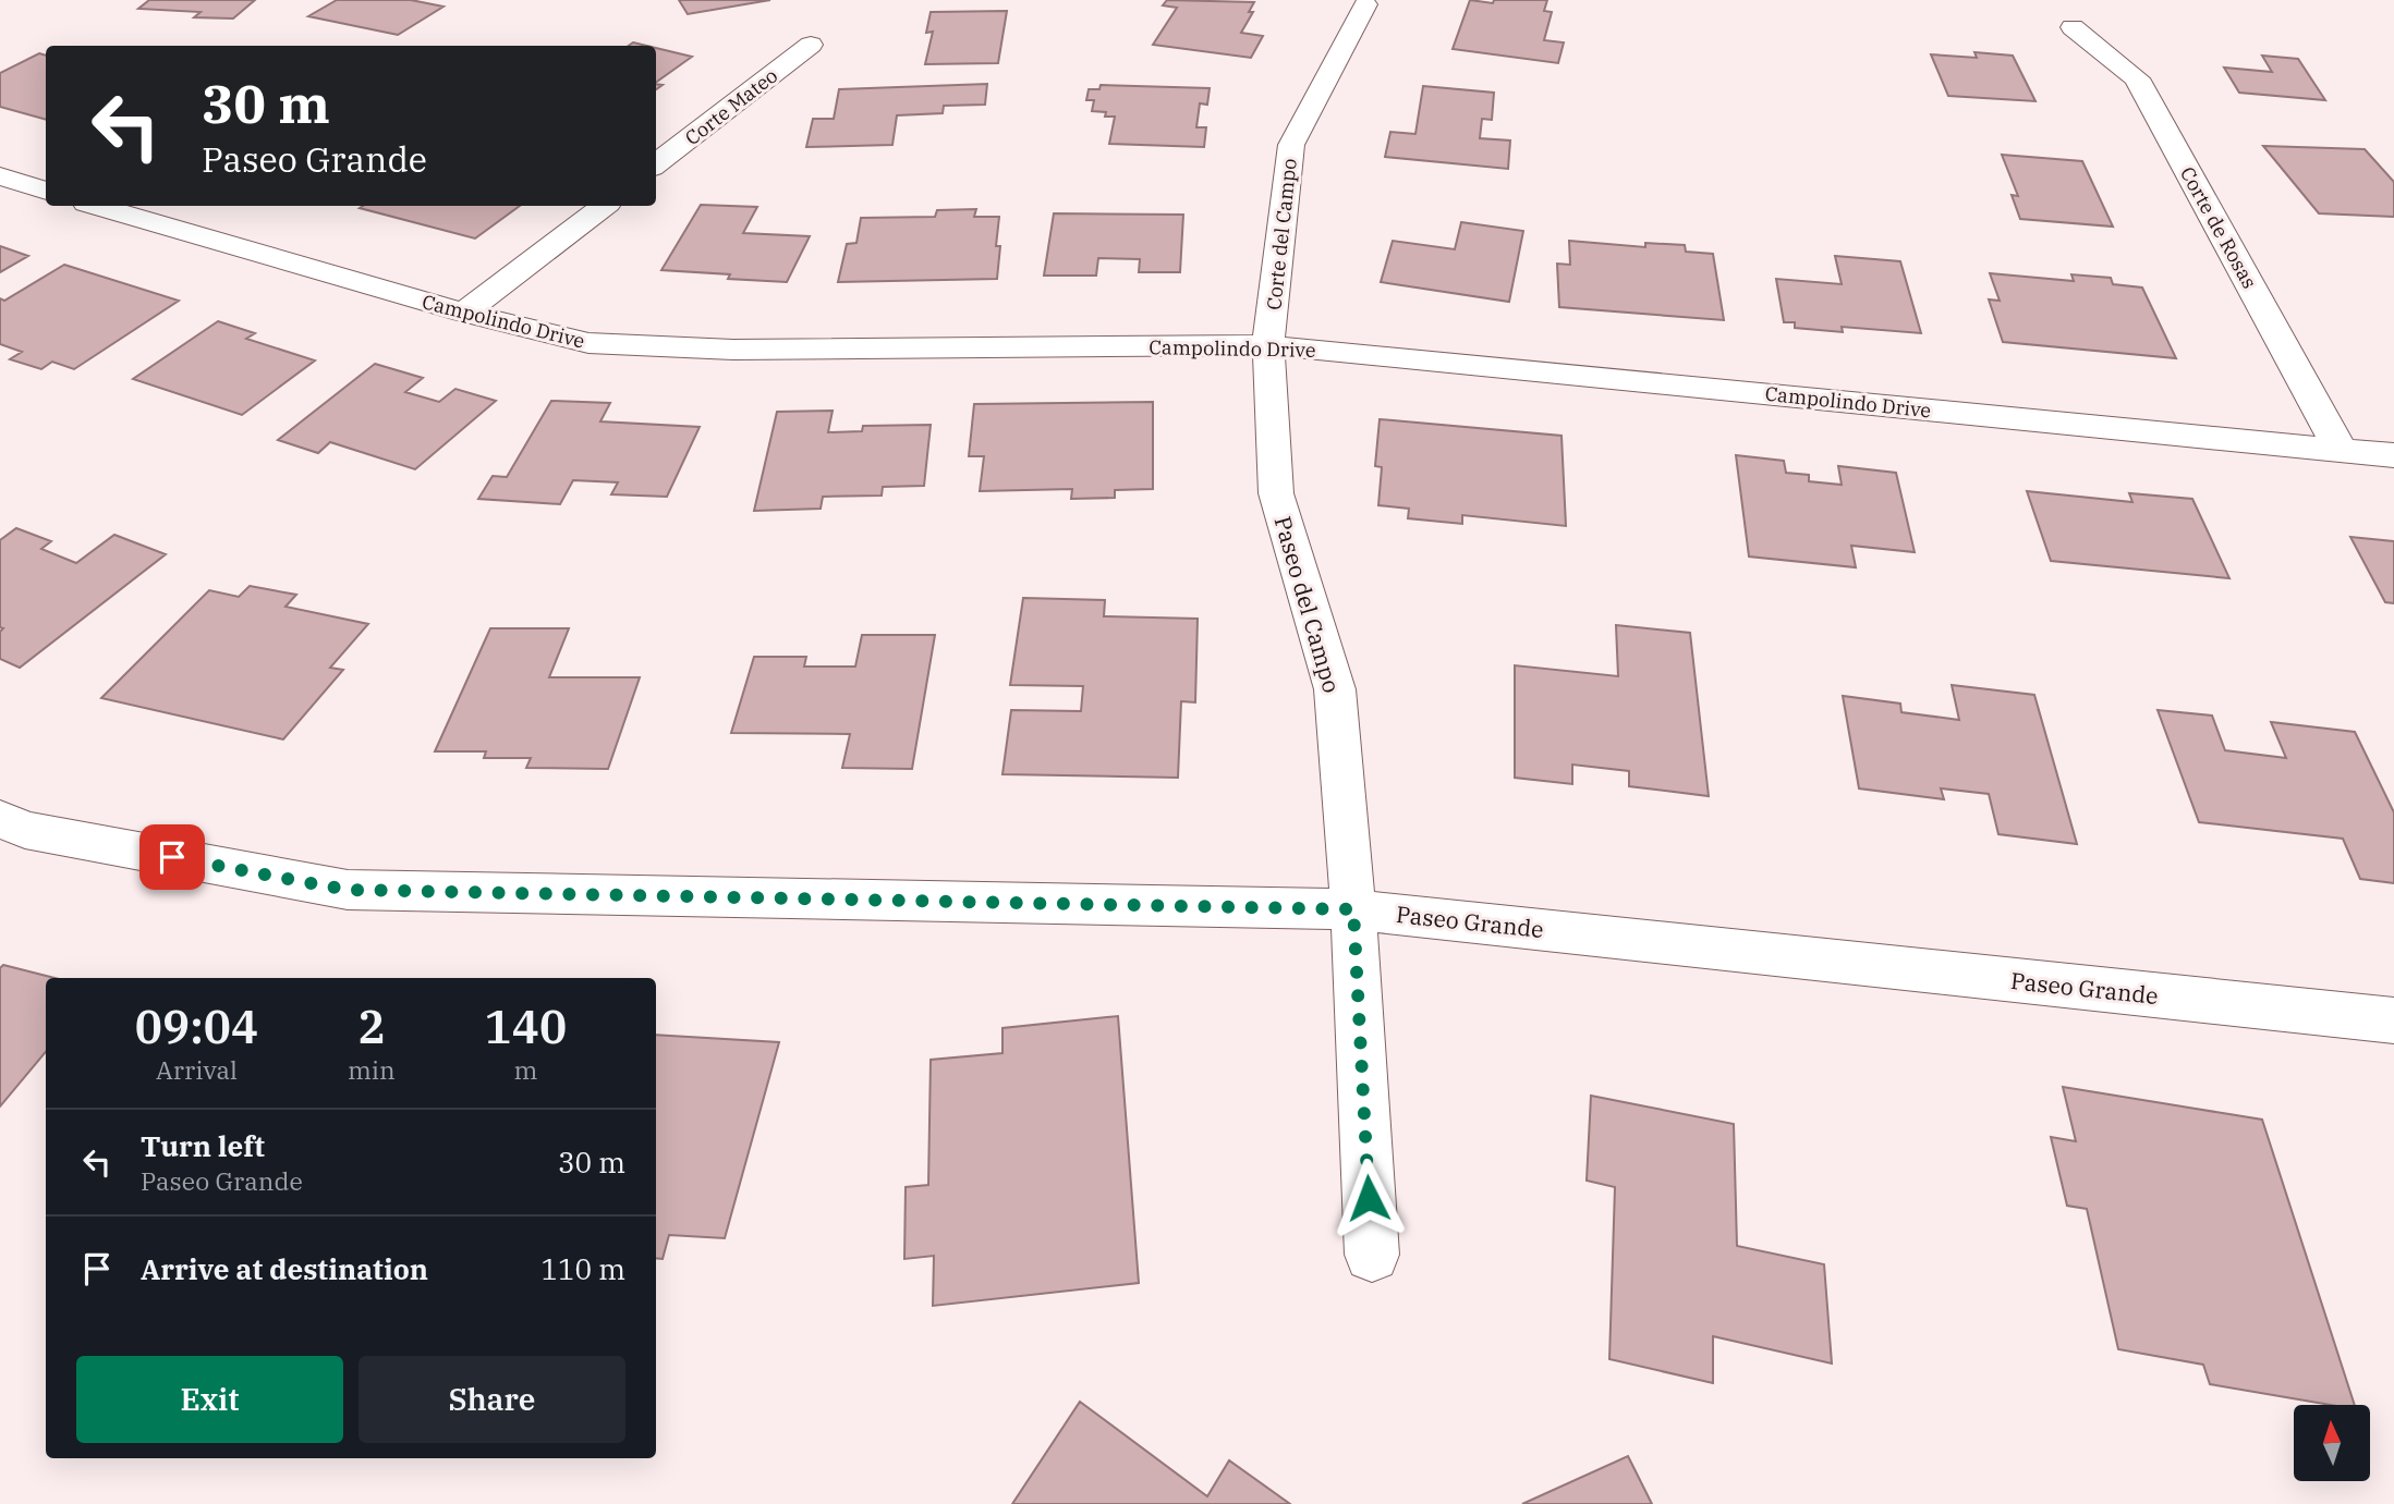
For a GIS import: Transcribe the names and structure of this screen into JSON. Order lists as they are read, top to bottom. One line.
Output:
{"streets":{"street":["Corte Mateo","Corte de Rosas","Corte del Campo","Campolindo Drive","Paseo del Campo","Paseo Grande"]},"crossings":[["Corte de Rosas","Campolindo Drive"],["Corte del Campo","Campolindo Drive"],["Corte del Campo","Paseo del Campo"],["Campolindo Drive","Paseo del Campo"],["Paseo del Campo","Paseo Grande"]],"north":"top","page":{"turn":["30 m","Paseo Grande"],"eta":["09:04","Arrival","2","min","140","m"],"list":[{"name":"Turn left","note":"Paseo Grande","value":"30 m"},{"name":"Arrive at destination","value":"110 m"}],"buttons":["Exit","Share"]}}
